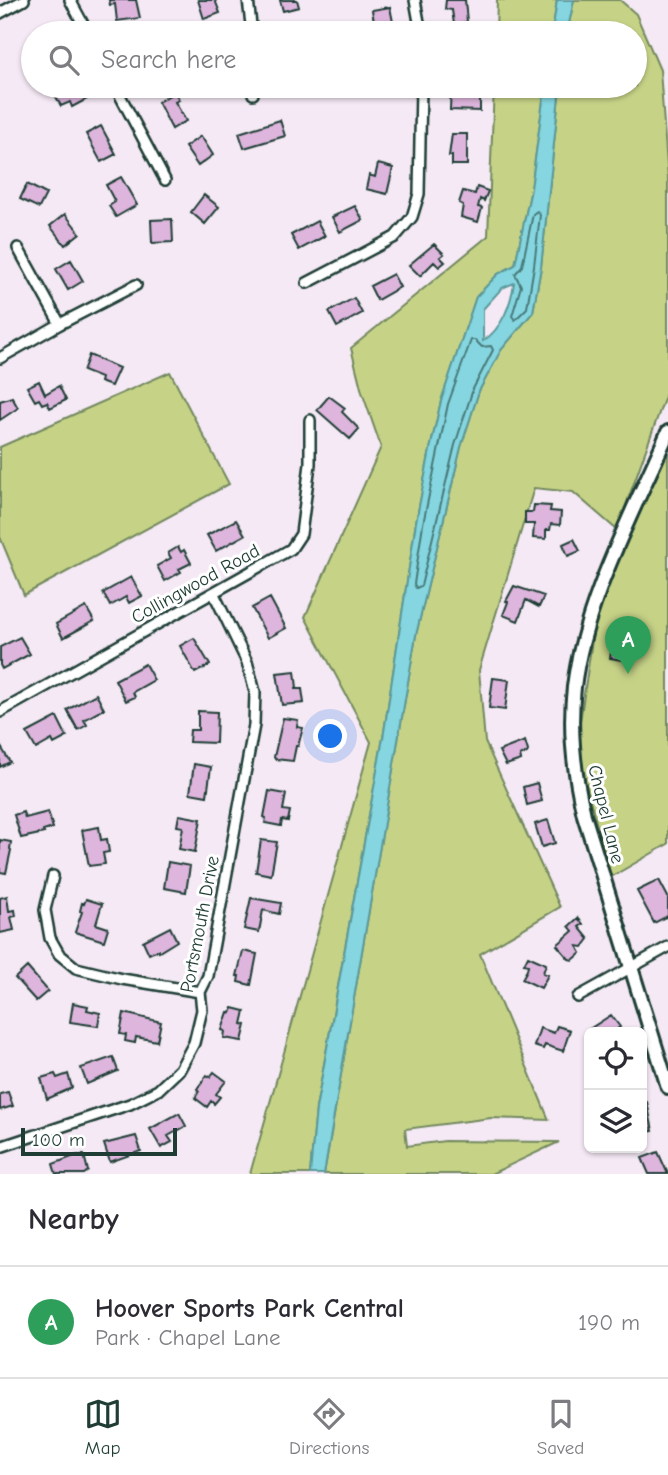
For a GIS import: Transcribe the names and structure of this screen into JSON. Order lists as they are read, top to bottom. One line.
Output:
{"streets":{"street":["Collingwood Road","Chapel Lane","Portsmouth Drive"]},"crossings":[["Collingwood Road","Portsmouth Drive"]],"scale_bar":"100 m","page":{"search":"Search here","pins":"A","scale":"100 m","heading":"Nearby","list":[{"mark":"A","name":"Hoover Sports Park Central","note":"Park · Chapel Lane","value":"190 m"}],"nav":["Map","Directions","Saved"]}}
